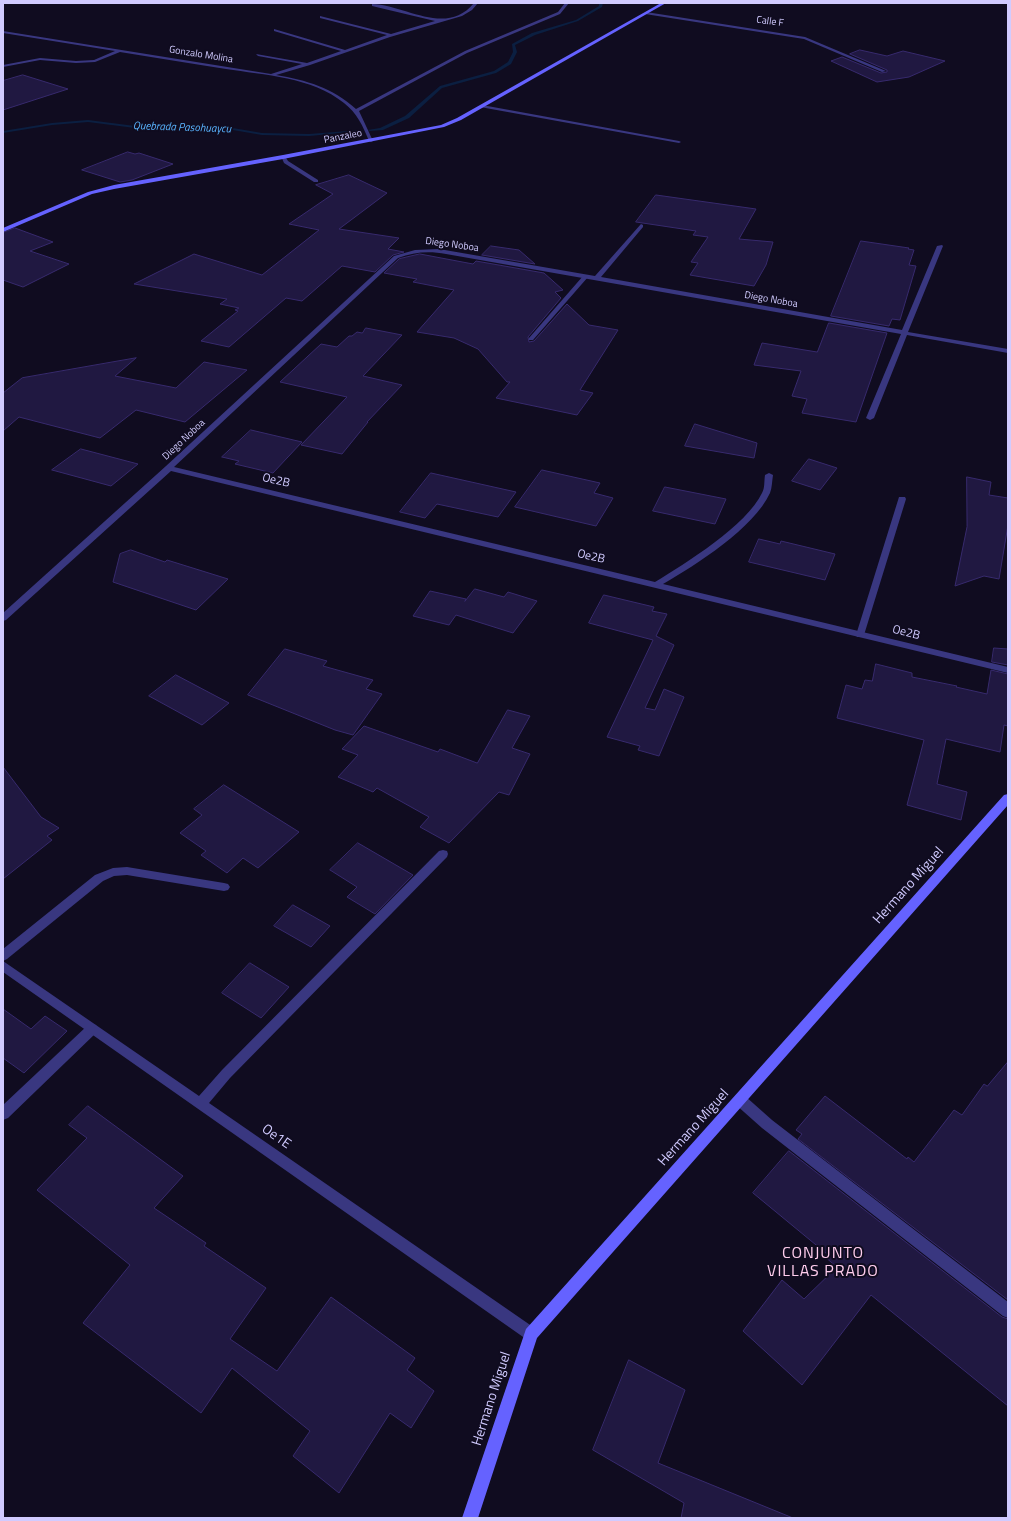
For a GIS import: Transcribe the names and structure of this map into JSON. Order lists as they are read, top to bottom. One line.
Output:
{"streets":{"street":["Calle F","Gonzalo Molina","Panzaleo","Diego Noboa","Oe2B","Hermano Miguel","Oe1E"]},"crossings":[["Calle F","Panzaleo"],["Gonzalo Molina","Panzaleo"],["Diego Noboa","Oe2B"],["Hermano Miguel","Oe1E"]],"districts":["CONJUNTO VILLAS PRADO"],"water":["Quebrada Pasohuaycu"]}
